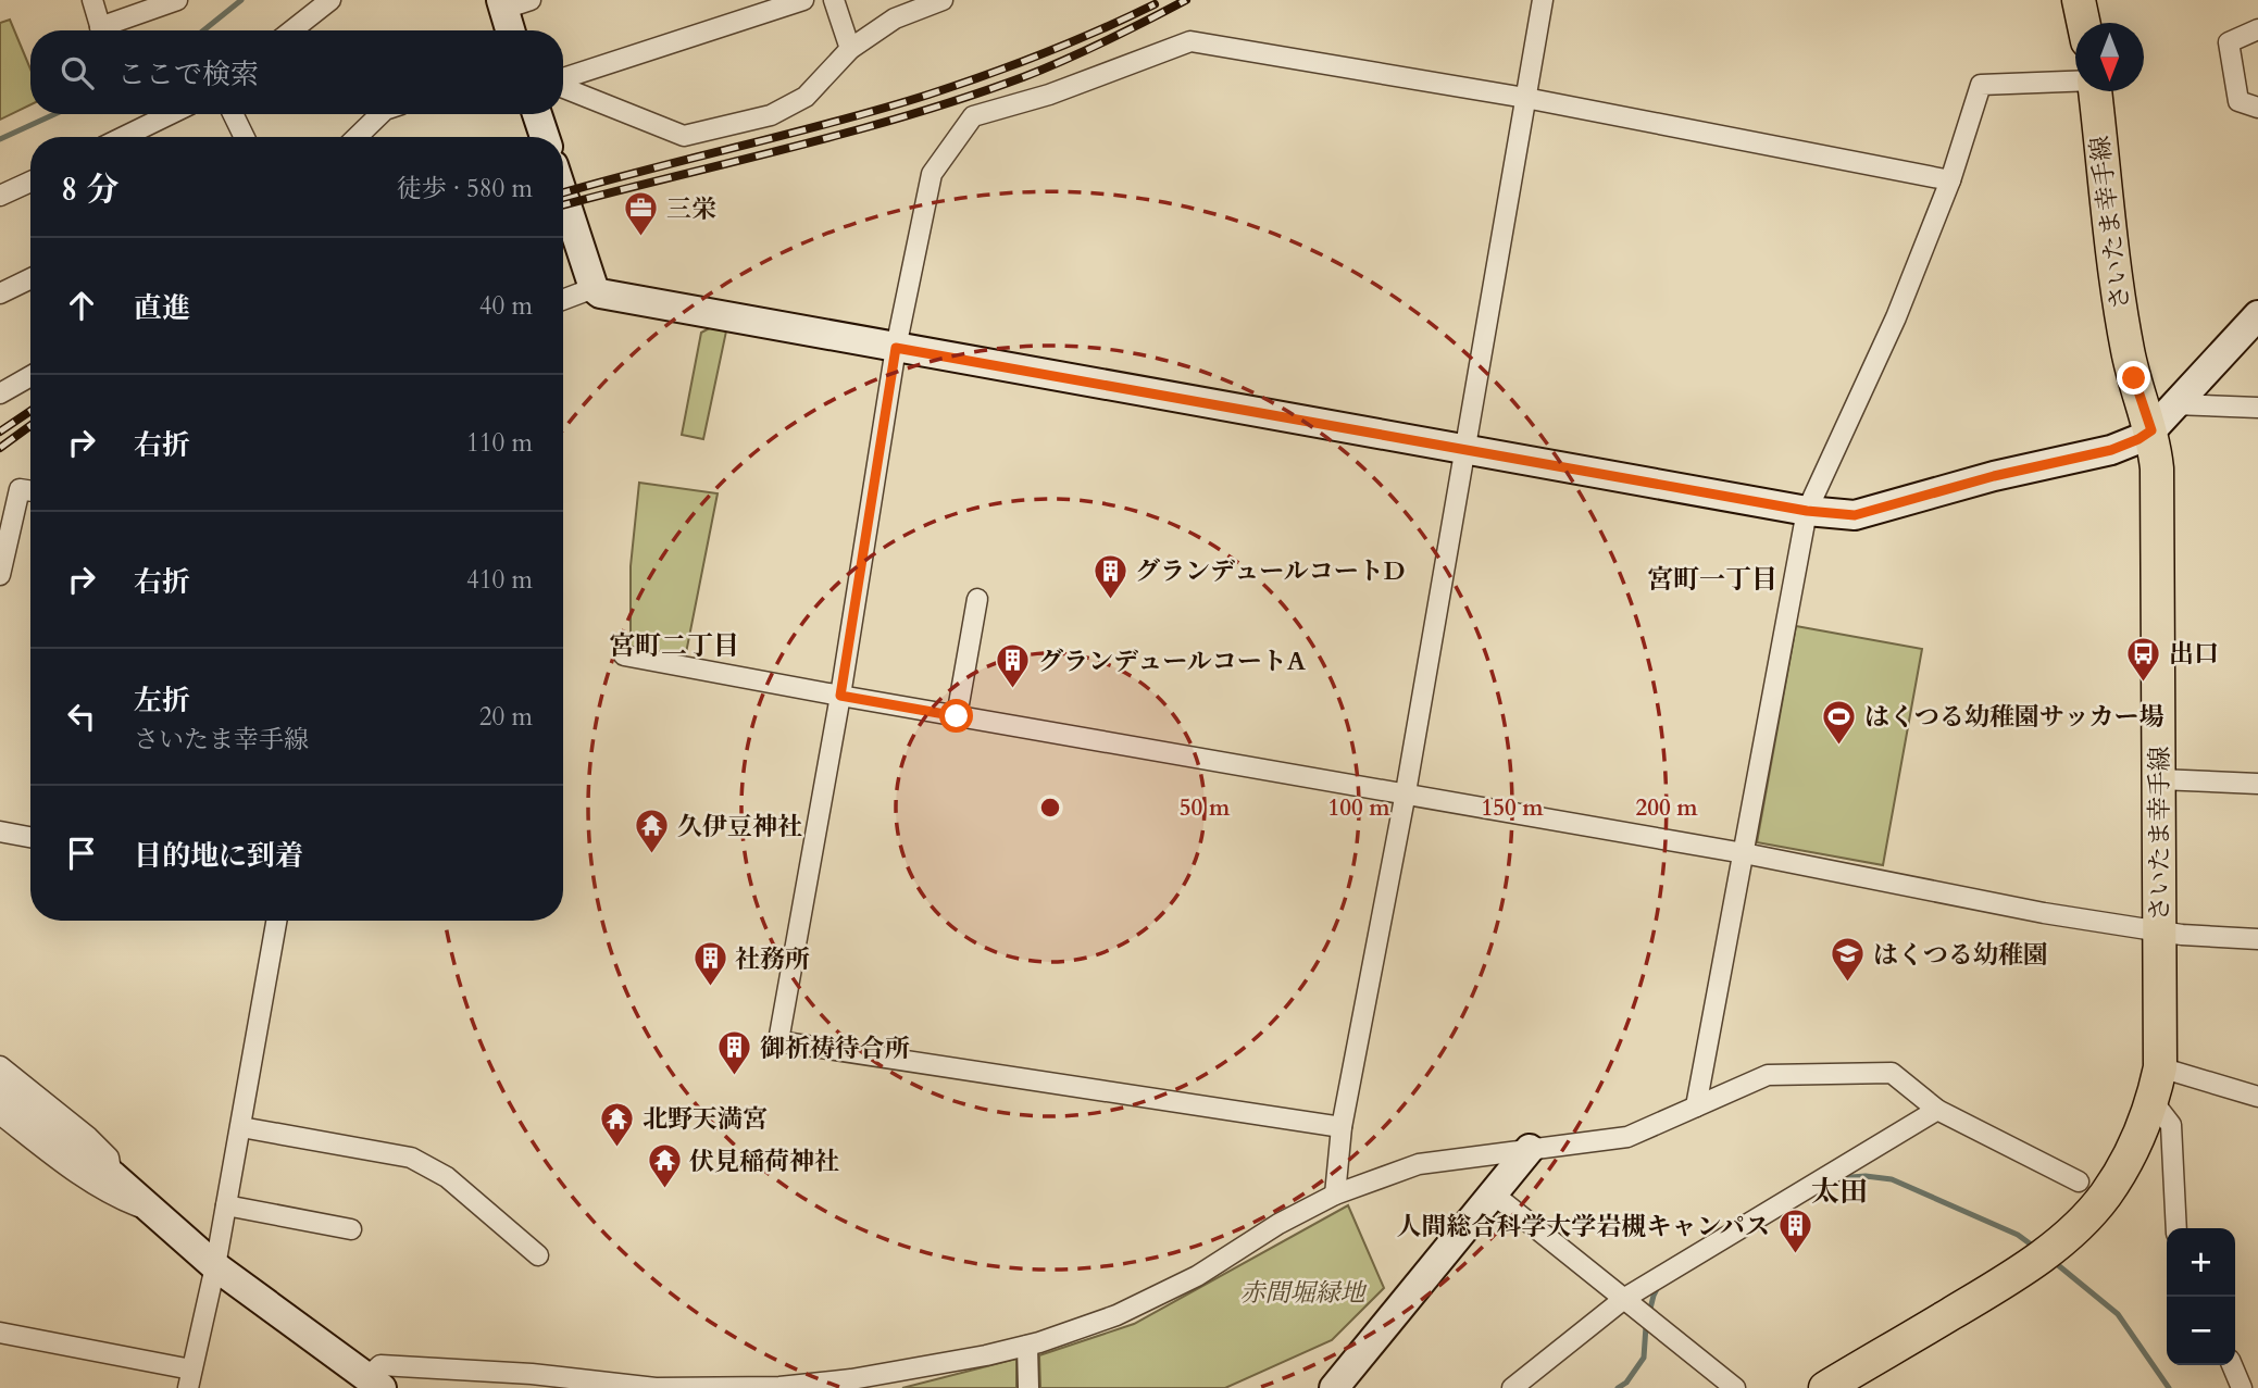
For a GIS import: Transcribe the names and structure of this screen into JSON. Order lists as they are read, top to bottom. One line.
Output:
{"streets":{"main road":["さいたま幸手線"]},"districts":["宮町一丁目","宮町二丁目","太田"],"parks":["赤間堀緑地"],"places":{"office":["三栄"],"building":["グランデュールコートD","グランデュールコートA","社務所","御祈祷待合所","人間総合科学大学岩槻キャンパス"],"bus stop":["出口"],"sports":["はくつる幼稚園サッカー場"],"temple":["久伊豆神社","北野天満宮","伏見稲荷神社"],"school or university":["はくつる幼稚園"]},"north":"bottom","page":{"search":"ここで検索","heading":["8 分","徒歩 · 580 m"],"list":[["直進","40 m"],["右折","110 m"],["右折","410 m"],["左折","さいたま幸手線","20 m"],"目的地に到着"],"map_buttons":["+","−"]},"rings":["50 m","100 m","150 m","200 m"]}
